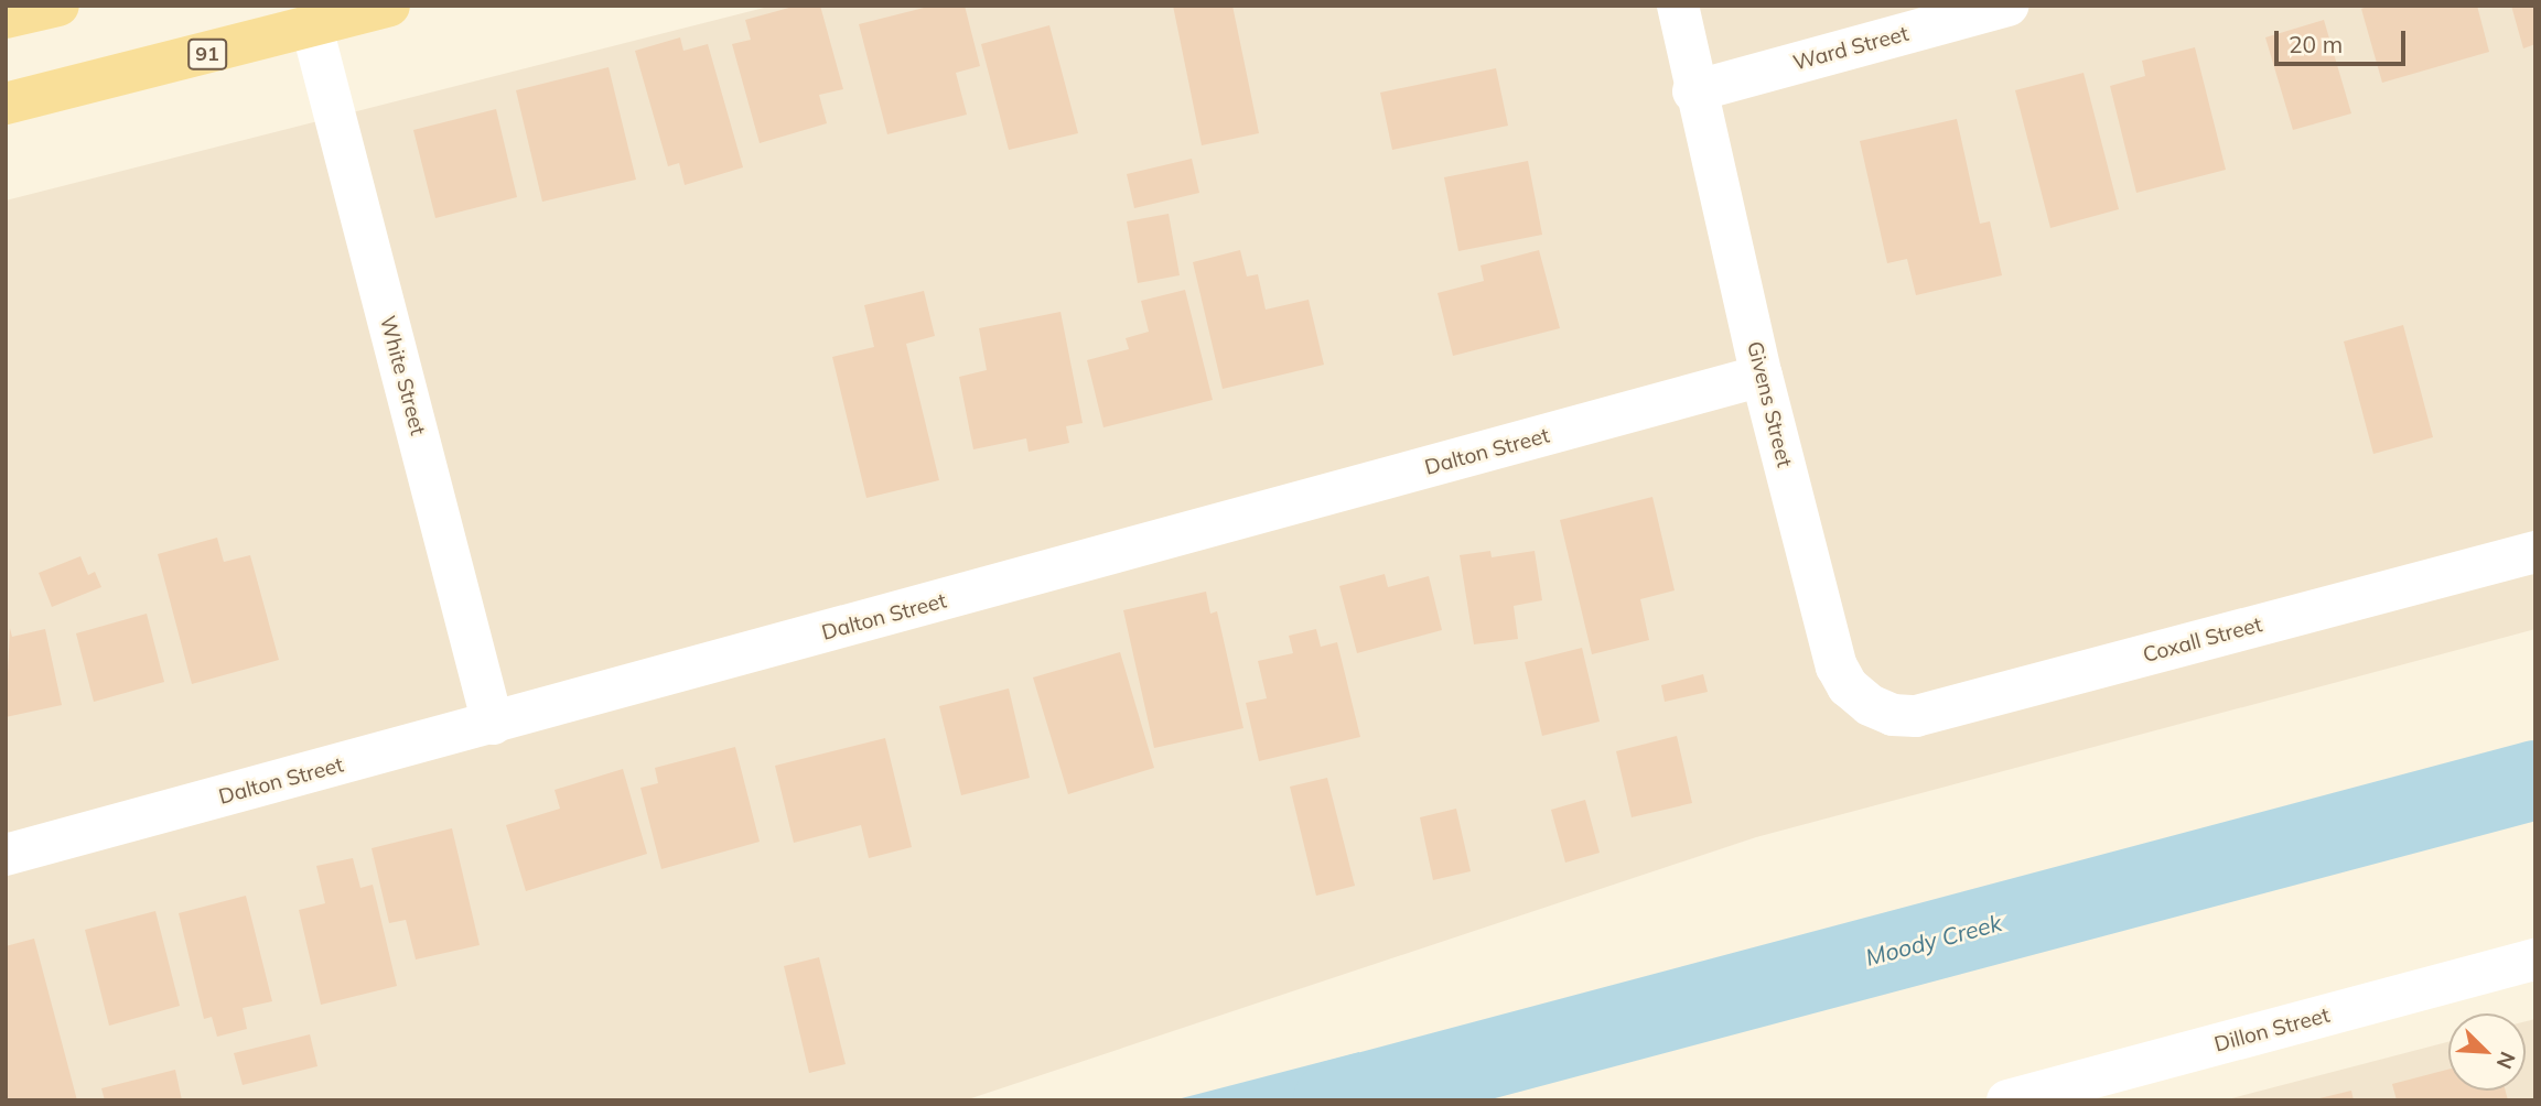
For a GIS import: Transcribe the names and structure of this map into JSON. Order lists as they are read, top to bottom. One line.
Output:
{"streets":{"main road":["91"],"street":["Ward Street","White Street","Givens Street","Dalton Street","Coxall Street","Dillon Street"]},"crossings":[["Ward Street","Givens Street"],["91","White Street"],["White Street","Dalton Street"],["Givens Street","Dalton Street"],["Givens Street","Coxall Street"]],"water":["Moody Creek"],"scale_bar":"20 m","north":"bottom right"}
